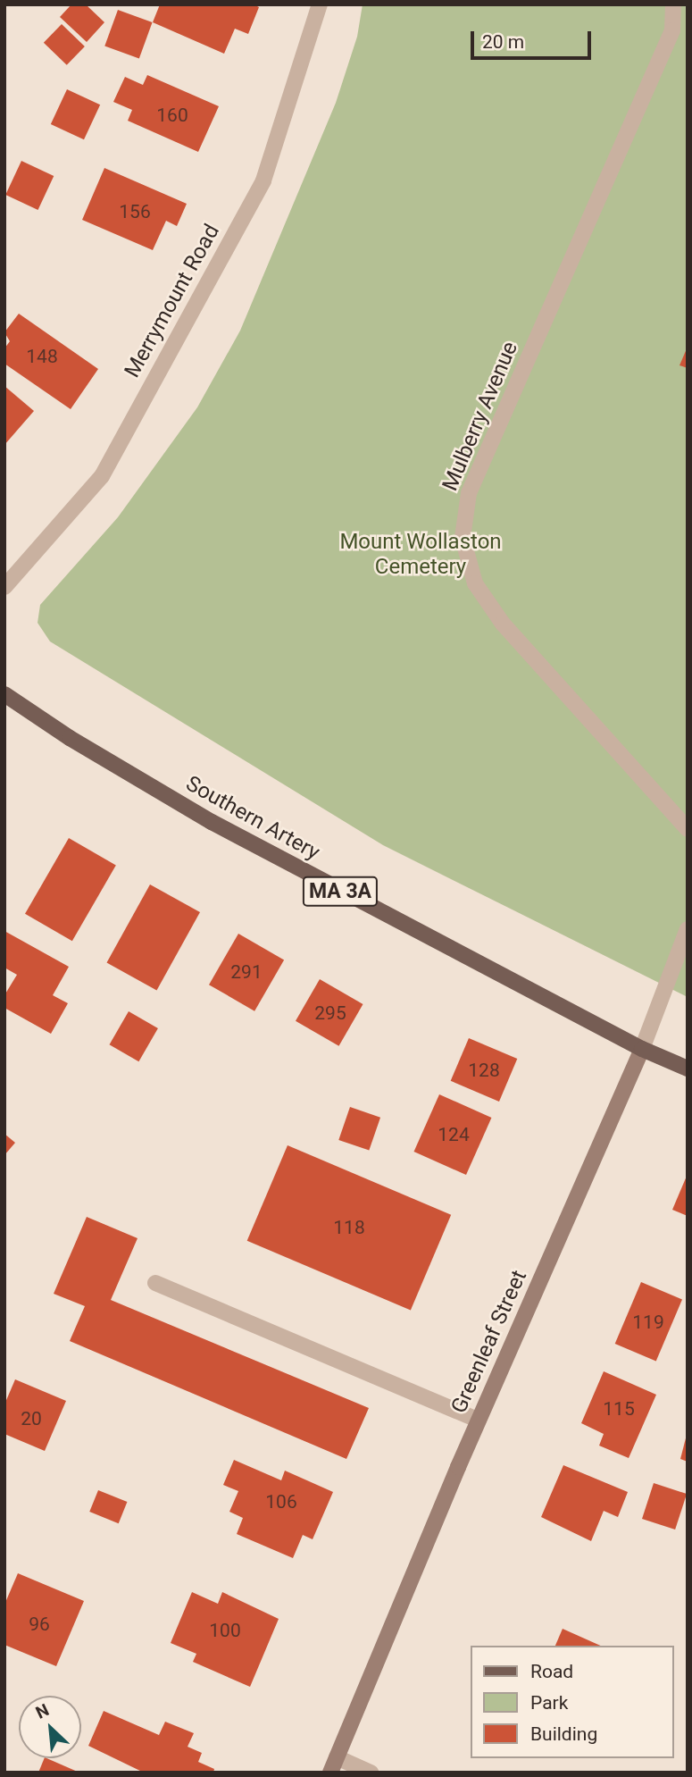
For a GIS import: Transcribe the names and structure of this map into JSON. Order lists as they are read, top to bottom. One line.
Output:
{"streets":{"main road":["Southern Artery","MA 3A"],"street":["Merrymount Road","Mulberry Avenue","Greenleaf Street"]},"crossings":[["Southern Artery","Greenleaf Street"]],"parks":["Mount Wollaston Cemetery"],"house_numbers":["160","156","148","291","295","128","124","118","119","115","20","106","96","100"],"legend":["Road","Park","Building"],"scale_bar":"20 m","north":"top left"}
